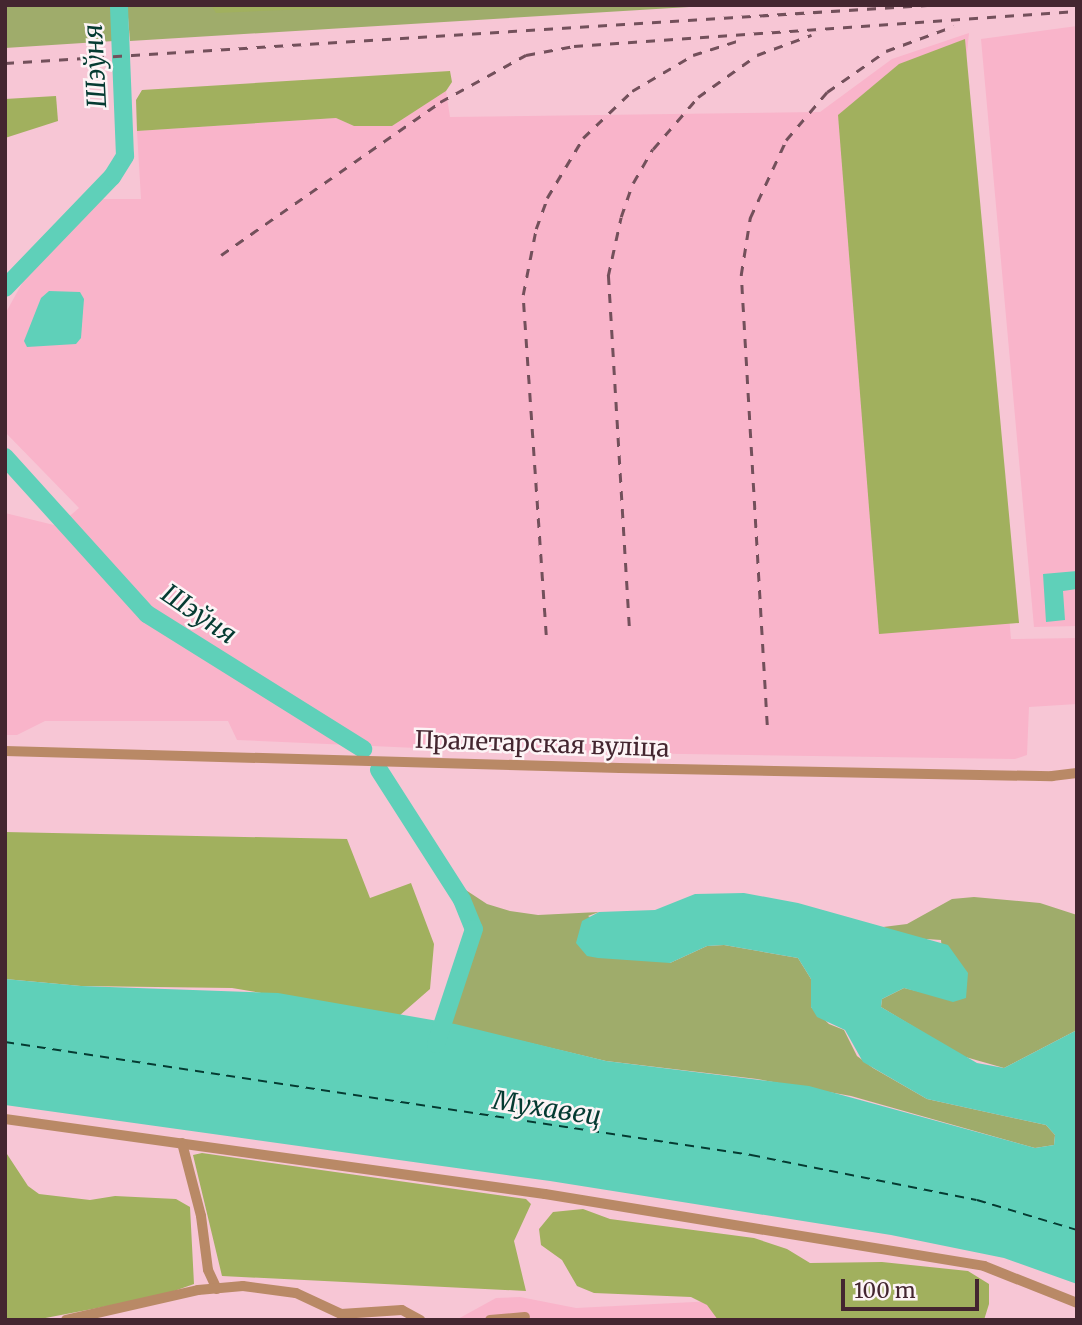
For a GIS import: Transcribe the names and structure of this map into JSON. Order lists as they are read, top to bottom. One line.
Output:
{"streets":{"street":["Пралетарская вуліца"]},"water":["Шэўня","Мухавец"],"scale_bar":"100 m"}
